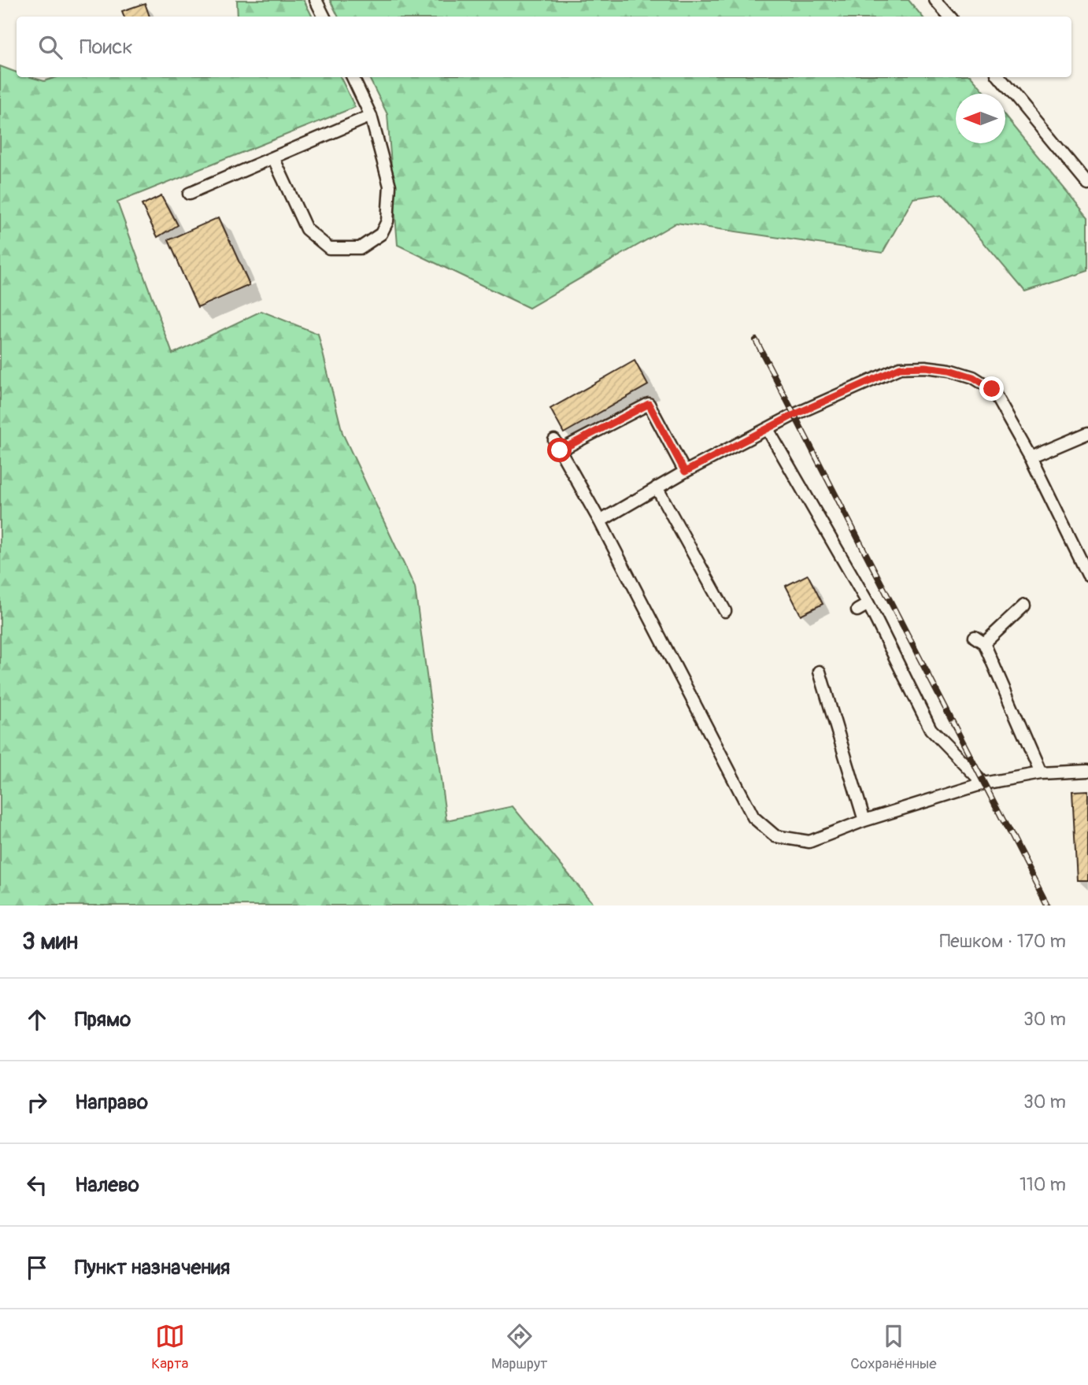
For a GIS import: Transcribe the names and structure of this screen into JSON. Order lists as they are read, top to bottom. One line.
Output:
{"north":"left","page":{"search":"Поиск","heading":["3 мин","Пешком · 170 m"],"list":[["Прямо","30 m"],["Направо","30 m"],["Налево","110 m"],"Пункт назначения"],"nav":["Карта","Маршрут","Сохранённые"]}}
